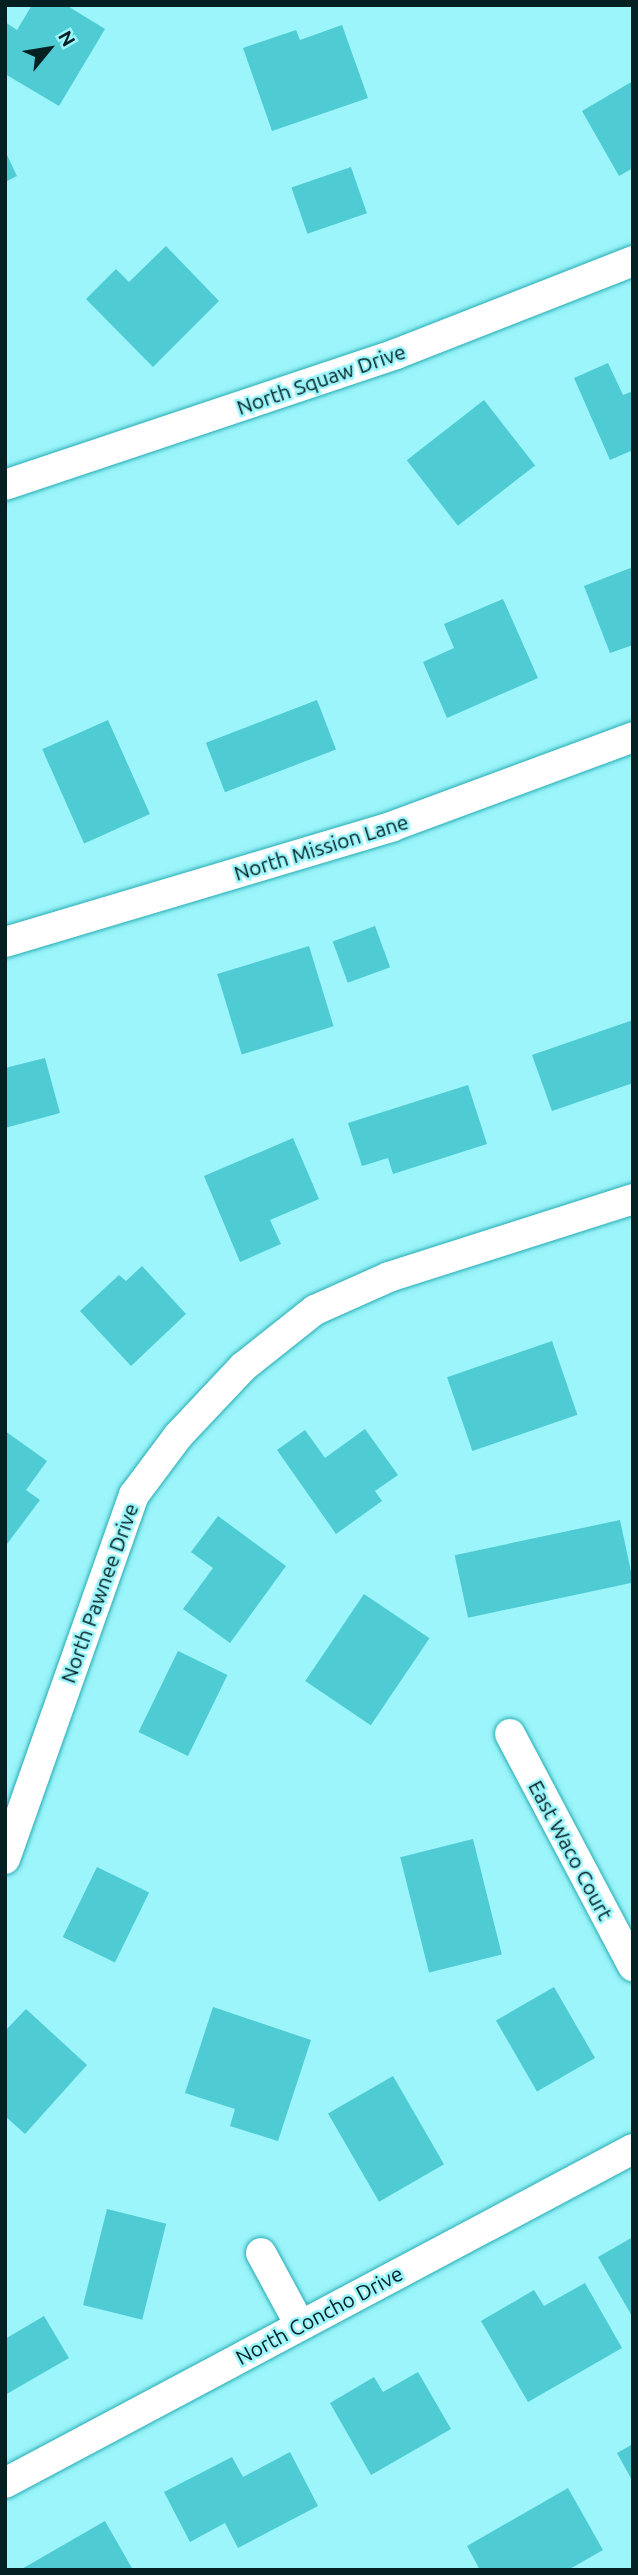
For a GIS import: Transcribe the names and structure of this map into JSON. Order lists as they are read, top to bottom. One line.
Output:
{"streets":{"street":["North Squaw Drive","North Mission Lane","North Pawnee Drive","East Waco Court","North Concho Drive"]},"north":"top right"}
